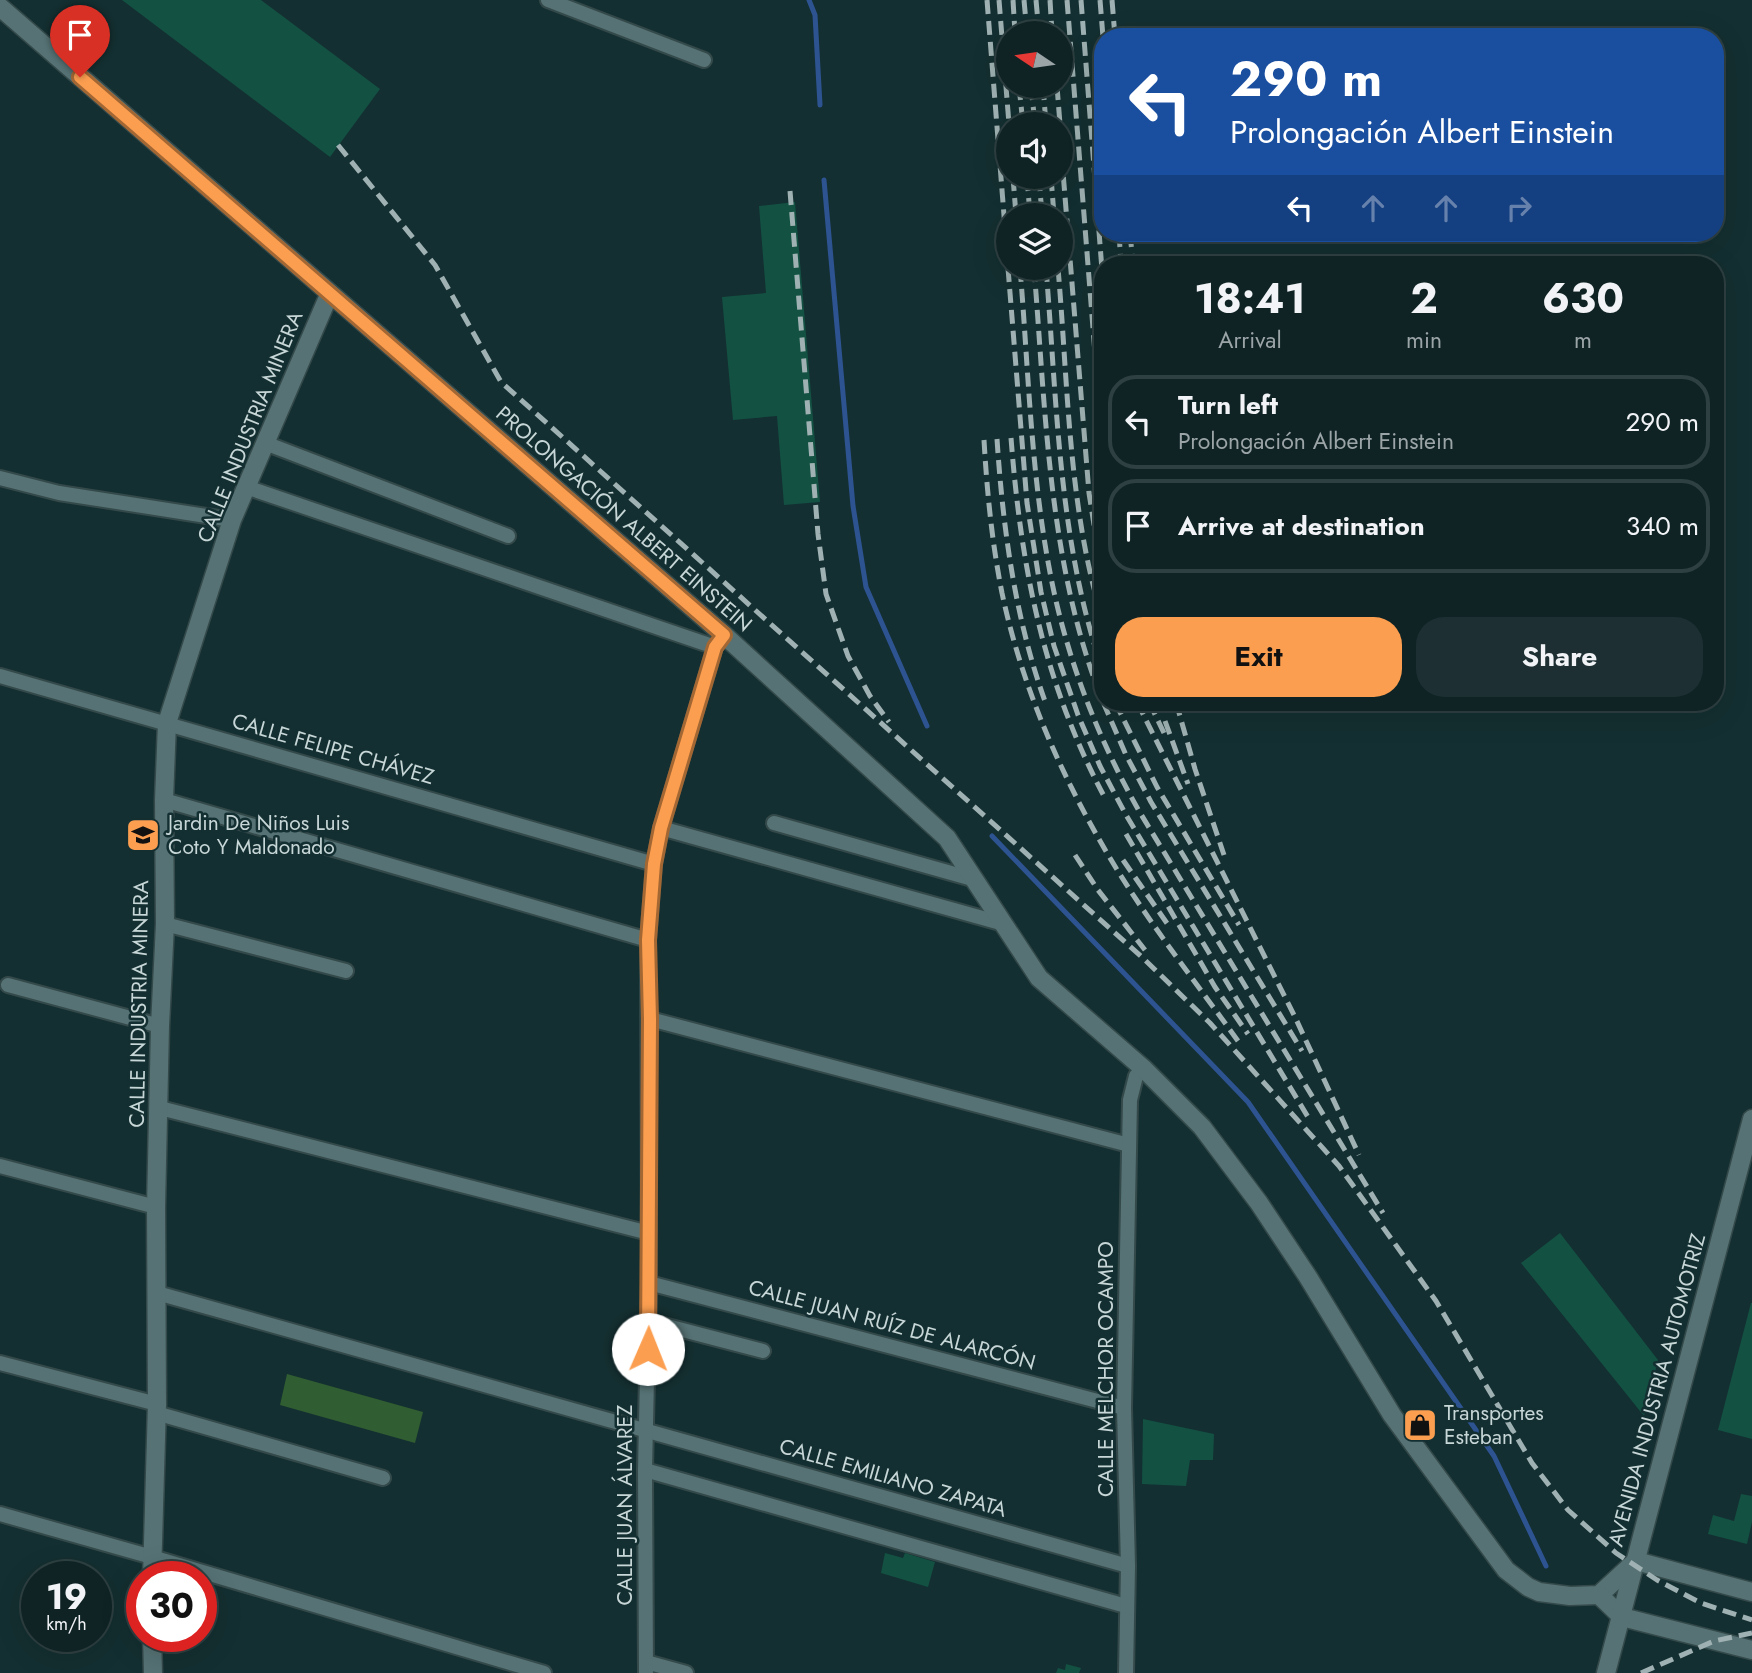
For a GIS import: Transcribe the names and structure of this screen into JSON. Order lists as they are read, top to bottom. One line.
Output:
{"streets":{"main road":["CALLE INDUSTRIA MINERA","PROLONGACIÓN ALBERT EINSTEIN","AVENIDA INDUSTRIA AUTOMOTRIZ"],"street":["CALLE FELIPE CHÁVEZ","CALLE JUAN RUÍZ DE ALARCÓN","CALLE MELCHOR OCAMPO","CALLE EMILIANO ZAPATA","CALLE JUAN ÁLVAREZ"]},"crossings":[["CALLE INDUSTRIA MINERA","PROLONGACIÓN ALBERT EINSTEIN"],["CALLE INDUSTRIA MINERA","CALLE FELIPE CHÁVEZ"],["CALLE INDUSTRIA MINERA","CALLE EMILIANO ZAPATA"],["PROLONGACIÓN ALBERT EINSTEIN","CALLE MELCHOR OCAMPO"],["PROLONGACIÓN ALBERT EINSTEIN","CALLE JUAN ÁLVAREZ"],["CALLE FELIPE CHÁVEZ","CALLE JUAN ÁLVAREZ"],["CALLE JUAN RUÍZ DE ALARCÓN","CALLE MELCHOR OCAMPO"],["CALLE JUAN RUÍZ DE ALARCÓN","CALLE JUAN ÁLVAREZ"],["CALLE MELCHOR OCAMPO","CALLE EMILIANO ZAPATA"],["CALLE EMILIANO ZAPATA","CALLE JUAN ÁLVAREZ"]],"places":{"school or university":["Jardin De Niños Luis Coto Y Maldonado"],"shop":["Transportes Esteban"]},"north":"left","page":{"turn":["290 m","Prolongación Albert Einstein"],"eta":["18:41","Arrival","2","min","630","m"],"list":[{"name":"Turn left","note":"Prolongación Albert Einstein","value":"290 m"},{"name":"Arrive at destination","value":"340 m"}],"buttons":["Exit","Share"],"speed":"19 km/h","limit":"30"}}
